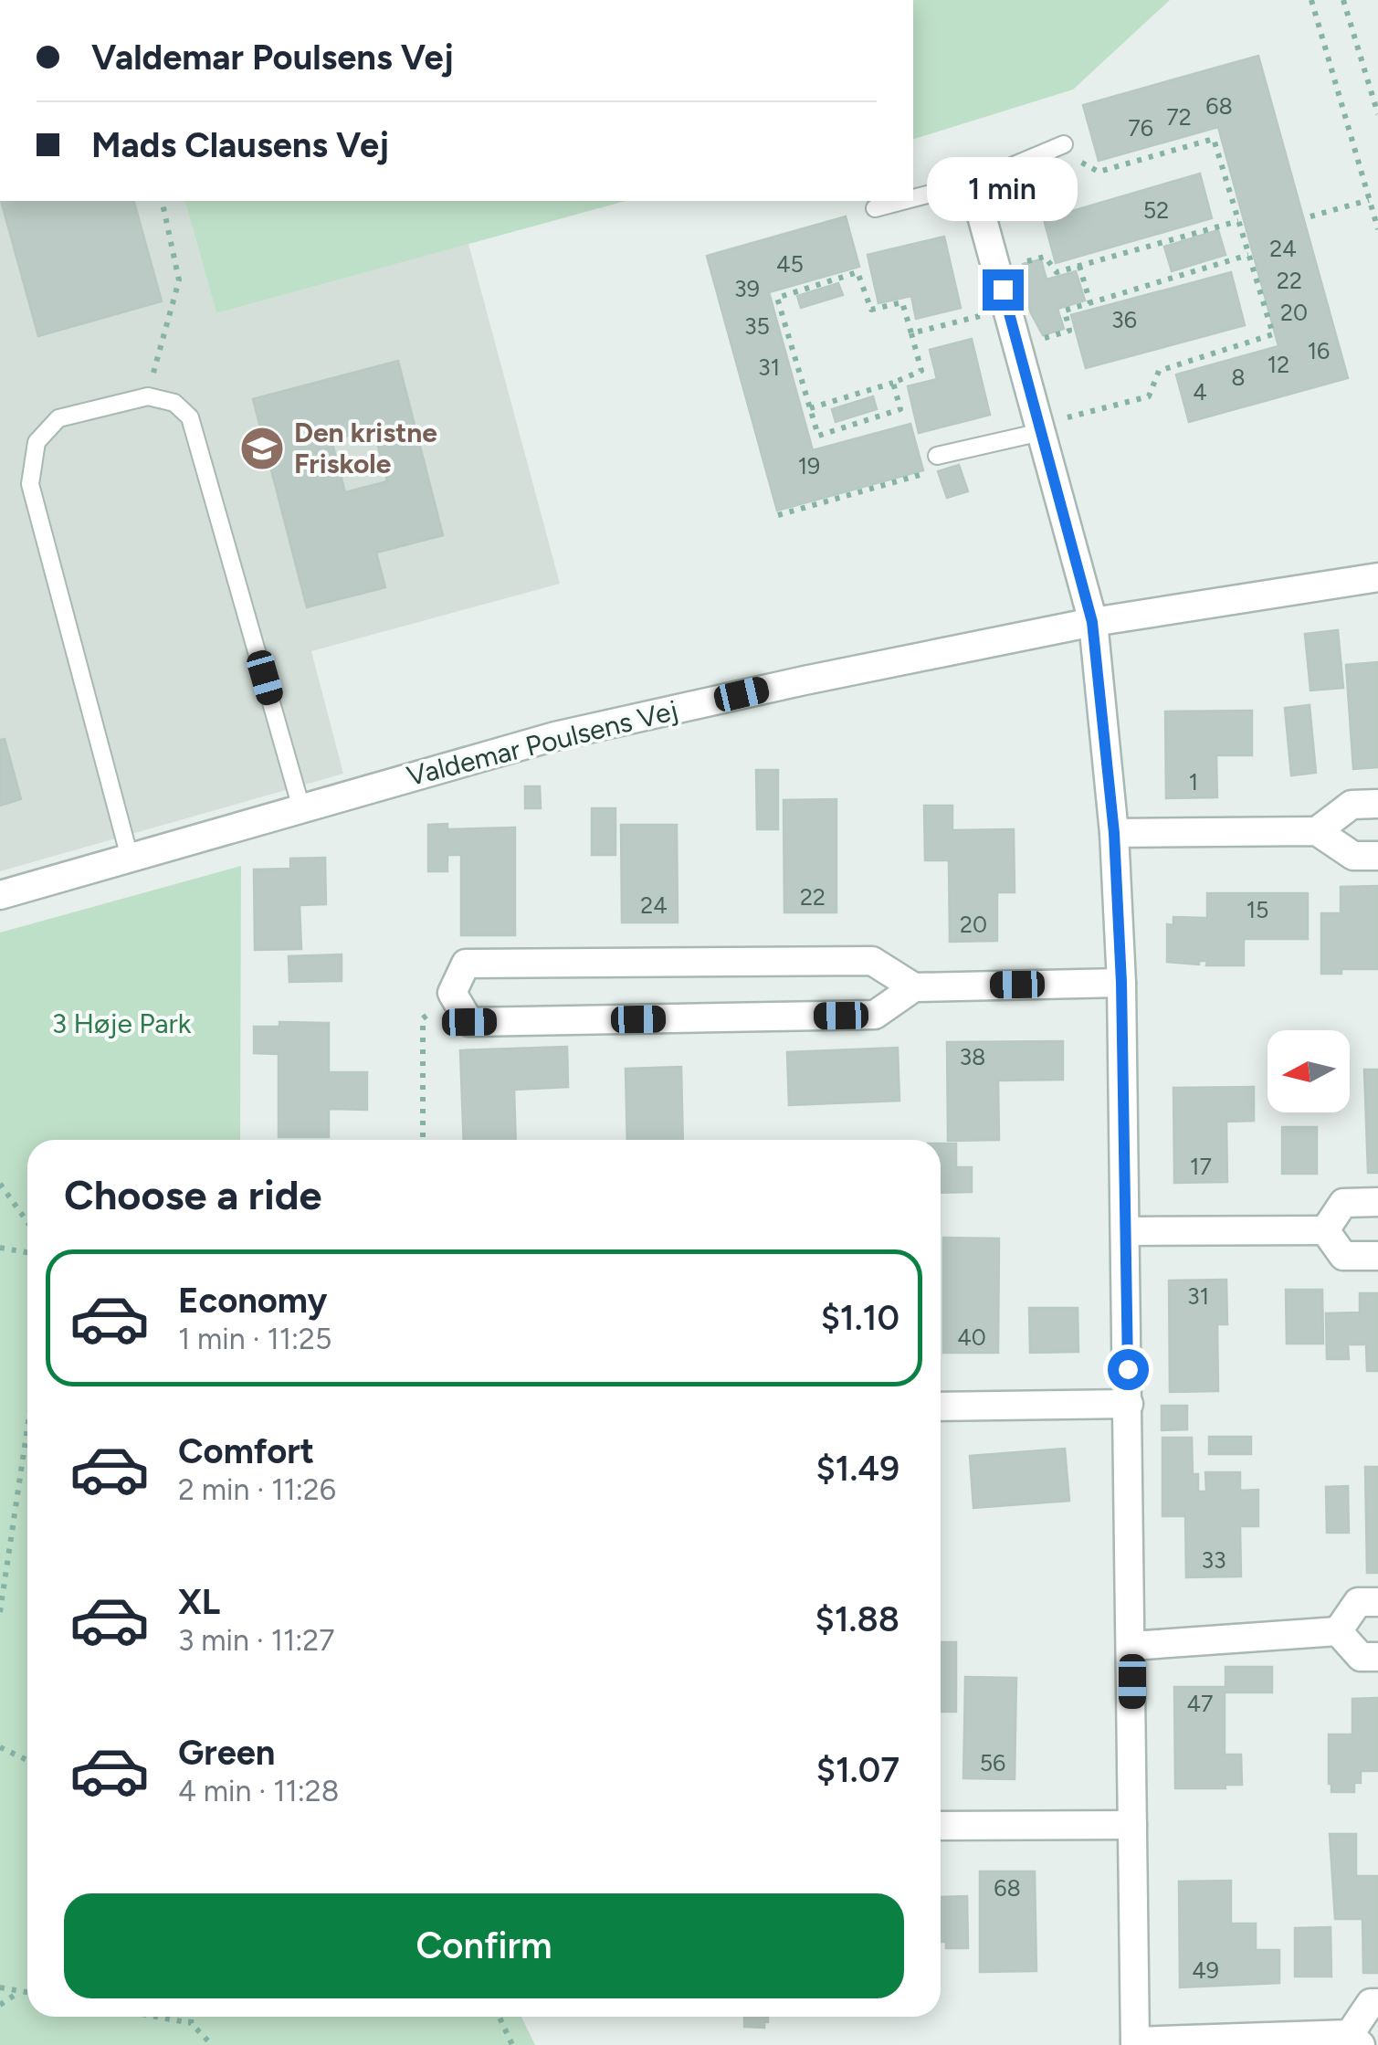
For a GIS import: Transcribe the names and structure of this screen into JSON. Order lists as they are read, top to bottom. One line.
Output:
{"streets":{"street":["Valdemar Poulsens Vej"]},"parks":["3 Høje Park"],"places":{"school or university":["Den kristne Friskole"]},"house_numbers":["68","72","76","52","24","45","22","39","20","36","35","16","12","31","8","4","19","1","22","24","15","20","38","17","31","40","33","47","56","68","49"],"north":"left","page":{"banner":["Valdemar Poulsens Vej","Mads Clausens Vej"],"bubble":"1 min","heading":"Choose a ride","list":[{"name":"Economy","note":"1 min · 11:25","value":"$1.10"},{"name":"Comfort","note":"2 min · 11:26","value":"$1.49"},{"name":"XL","note":"3 min · 11:27","value":"$1.88"},{"name":"Green","note":"4 min · 11:28","value":"$1.07"}],"buttons":"Confirm"}}
